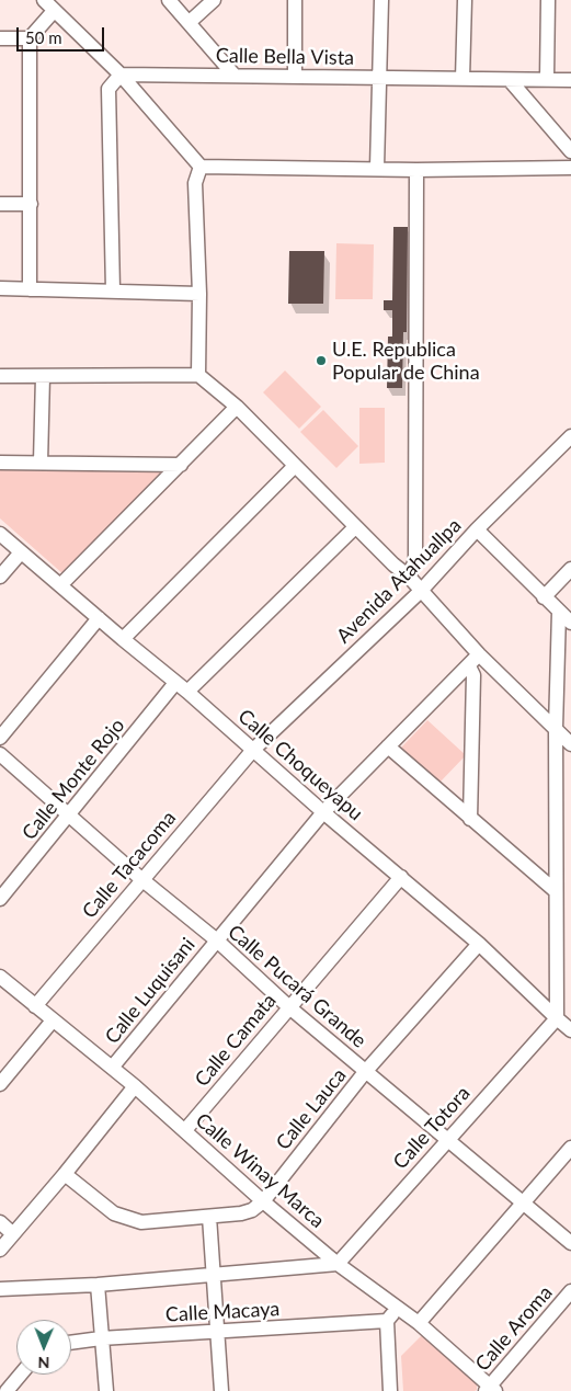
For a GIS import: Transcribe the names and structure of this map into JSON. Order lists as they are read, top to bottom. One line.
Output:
{"streets":{"street":["Calle Bella Vista","Avenida Atahuallpa","Calle Choqueyapu","Calle Monte Rojo","Calle Tacacoma","Calle Pucará Grande","Calle Luquisani","Calle Camata","Calle Lauca","Calle Totora","Calle Winay Marca","Calle Macaya","Calle Aroma"]},"crossings":[["Avenida Atahuallpa","Calle Choqueyapu"],["Avenida Atahuallpa","Calle Tacacoma"],["Calle Choqueyapu","Calle Monte Rojo"],["Calle Choqueyapu","Calle Tacacoma"],["Calle Choqueyapu","Calle Luquisani"],["Calle Choqueyapu","Calle Camata"],["Calle Choqueyapu","Calle Lauca"],["Calle Choqueyapu","Calle Totora"],["Calle Monte Rojo","Calle Pucará Grande"],["Calle Tacacoma","Calle Pucará Grande"],["Calle Tacacoma","Calle Winay Marca"],["Calle Pucará Grande","Calle Luquisani"],["Calle Pucará Grande","Calle Camata"],["Calle Pucará Grande","Calle Lauca"],["Calle Pucará Grande","Calle Totora"],["Calle Luquisani","Calle Winay Marca"],["Calle Camata","Calle Winay Marca"],["Calle Lauca","Calle Winay Marca"],["Calle Totora","Calle Winay Marca"],["Calle Winay Marca","Calle Aroma"]],"places":["U.E. Republica Popular de China"],"scale_bar":"50 m","north":"bottom"}
